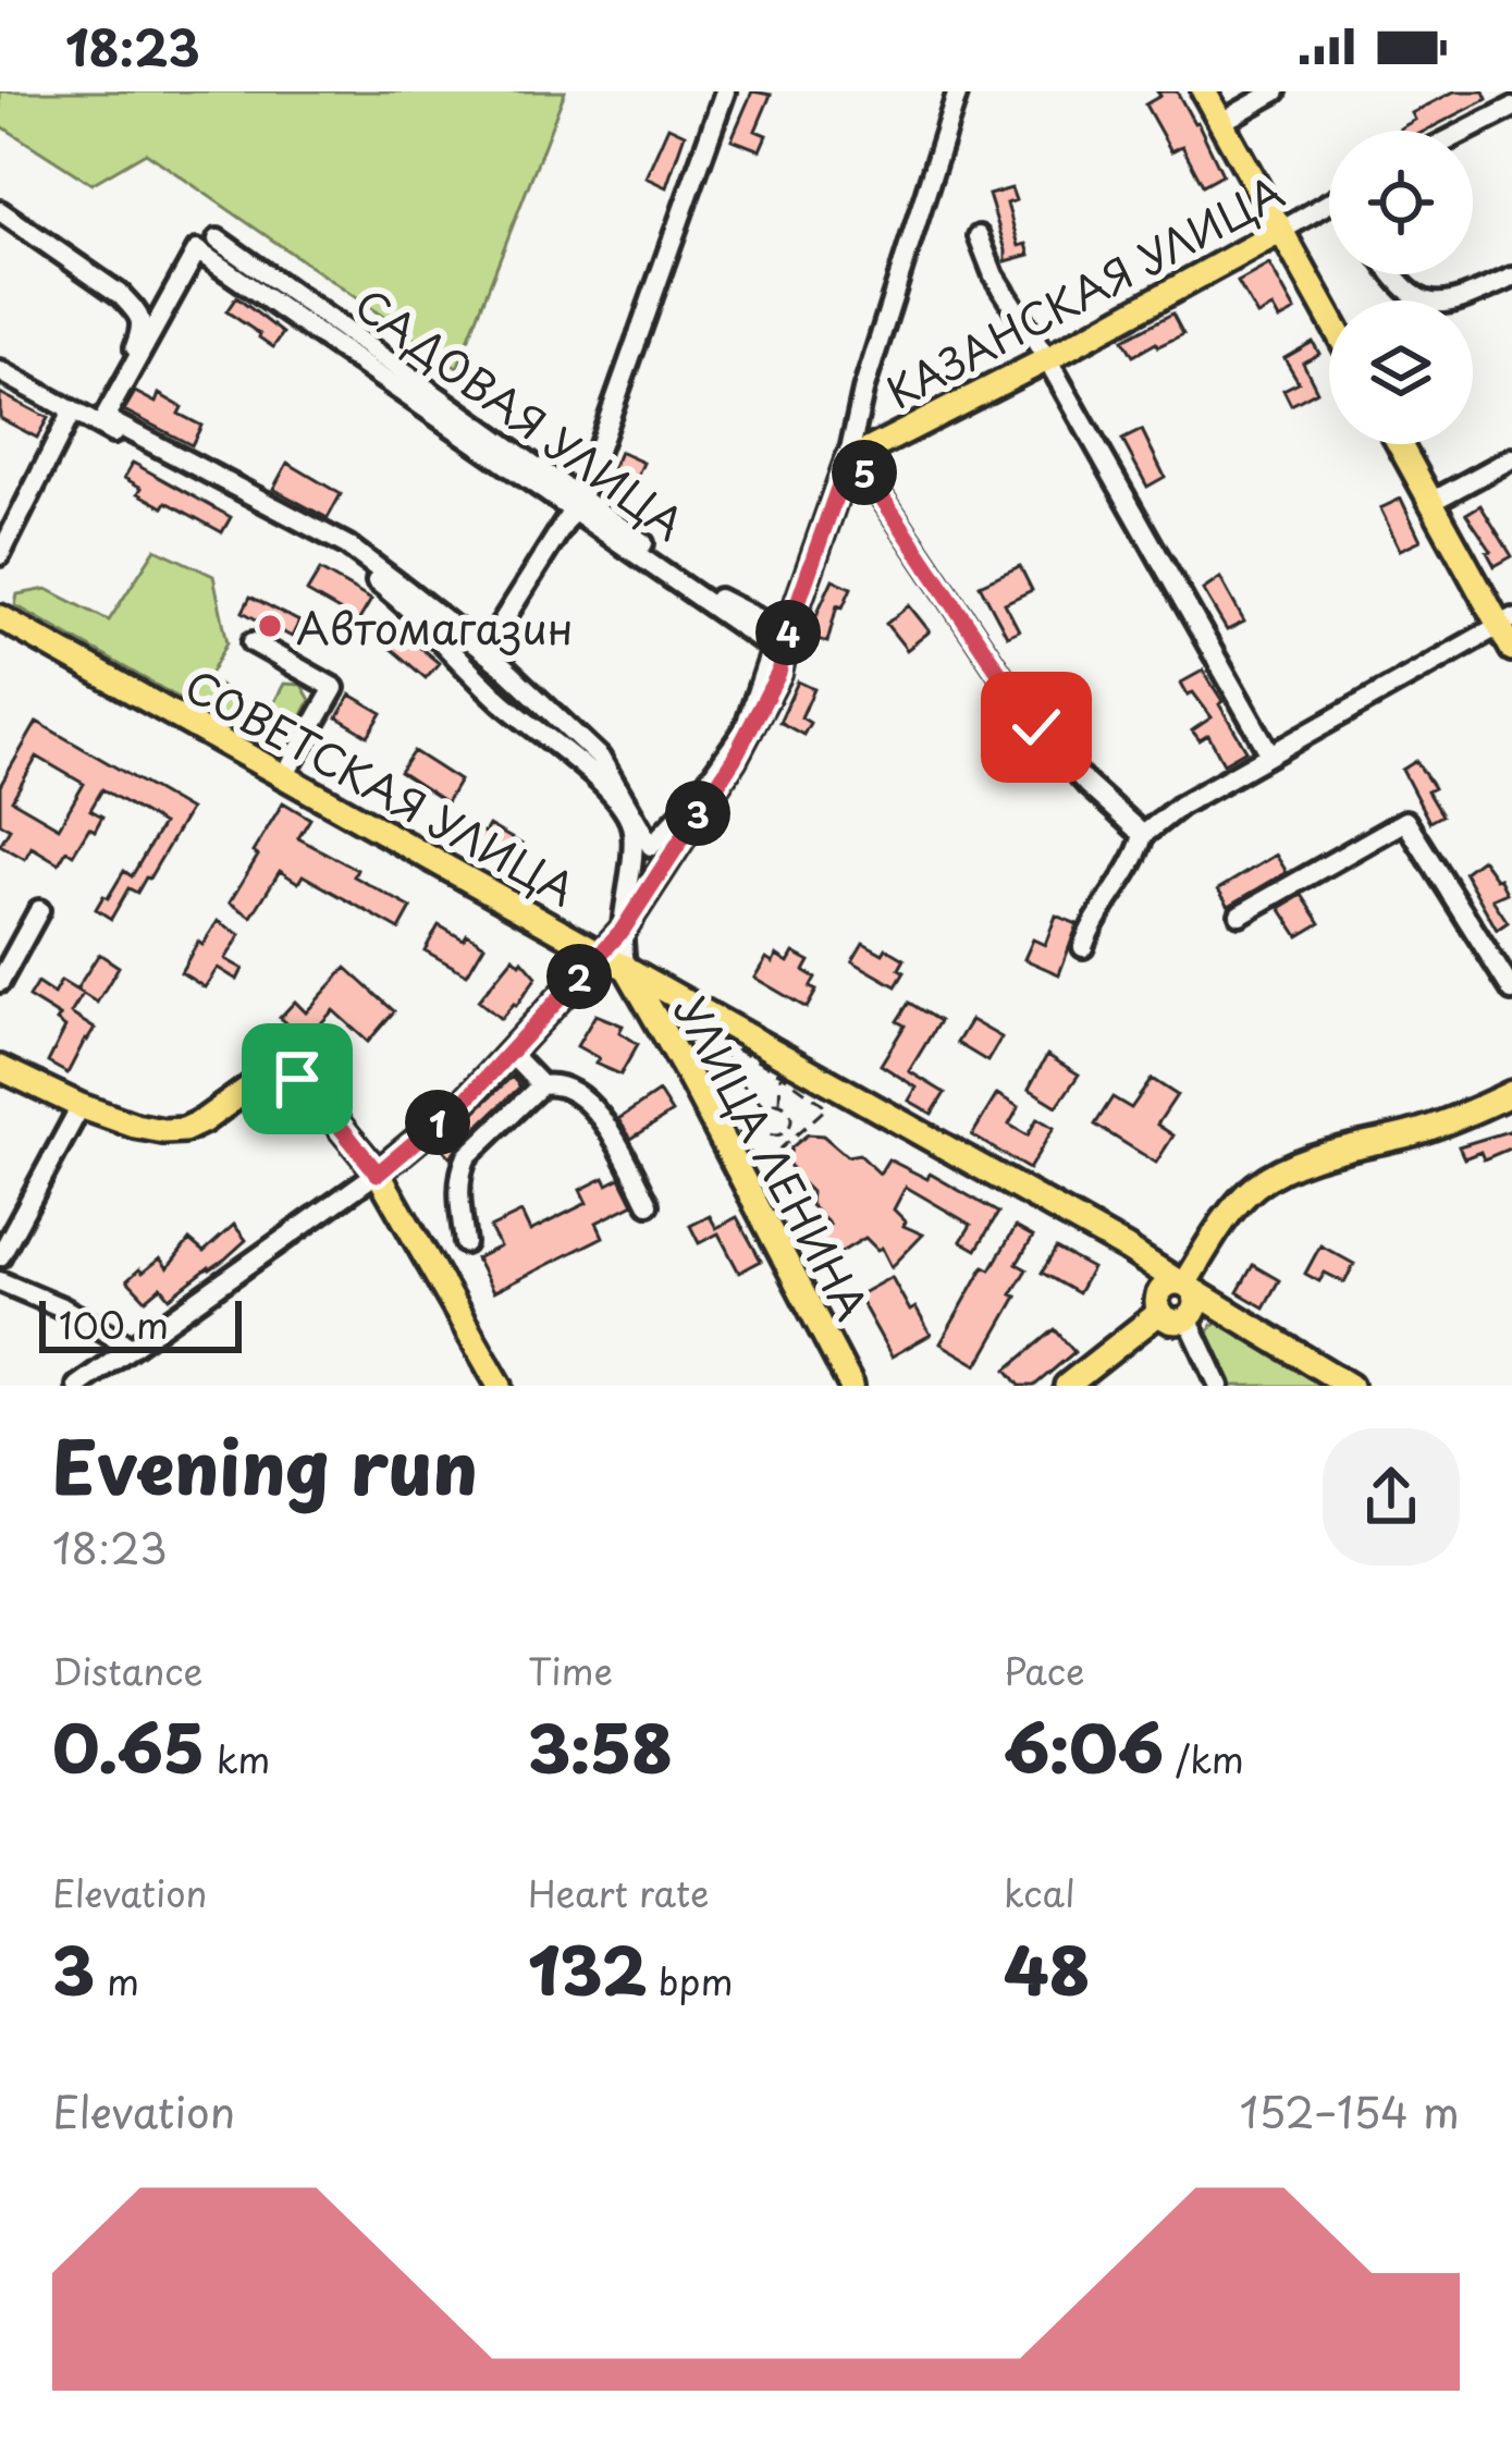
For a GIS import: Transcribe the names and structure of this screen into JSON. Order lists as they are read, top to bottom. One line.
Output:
{"streets":{"main road":["КАЗАНСКАЯ УЛИЦА","СОВЕТСКАЯ УЛИЦА","УЛИЦА ЛЕНИНА"],"street":["САДОВАЯ УЛИЦА"]},"crossings":[["СОВЕТСКАЯ УЛИЦА","УЛИЦА ЛЕНИНА"]],"places":["Автомагазин"],"scale_bar":"100 m","page":{"status":"18:23","pins":["5","4","3","2","1"],"scale":"100 m","heading":["Evening run","18:23"],"stats":[["Distance","0.65 km"],["Time","3:58"],["Pace","6:06 /km"],["Elevation","3 m"],["Heart rate","132 bpm"],["kcal","48"]],"chart":["Elevation","152–154 m"]}}
